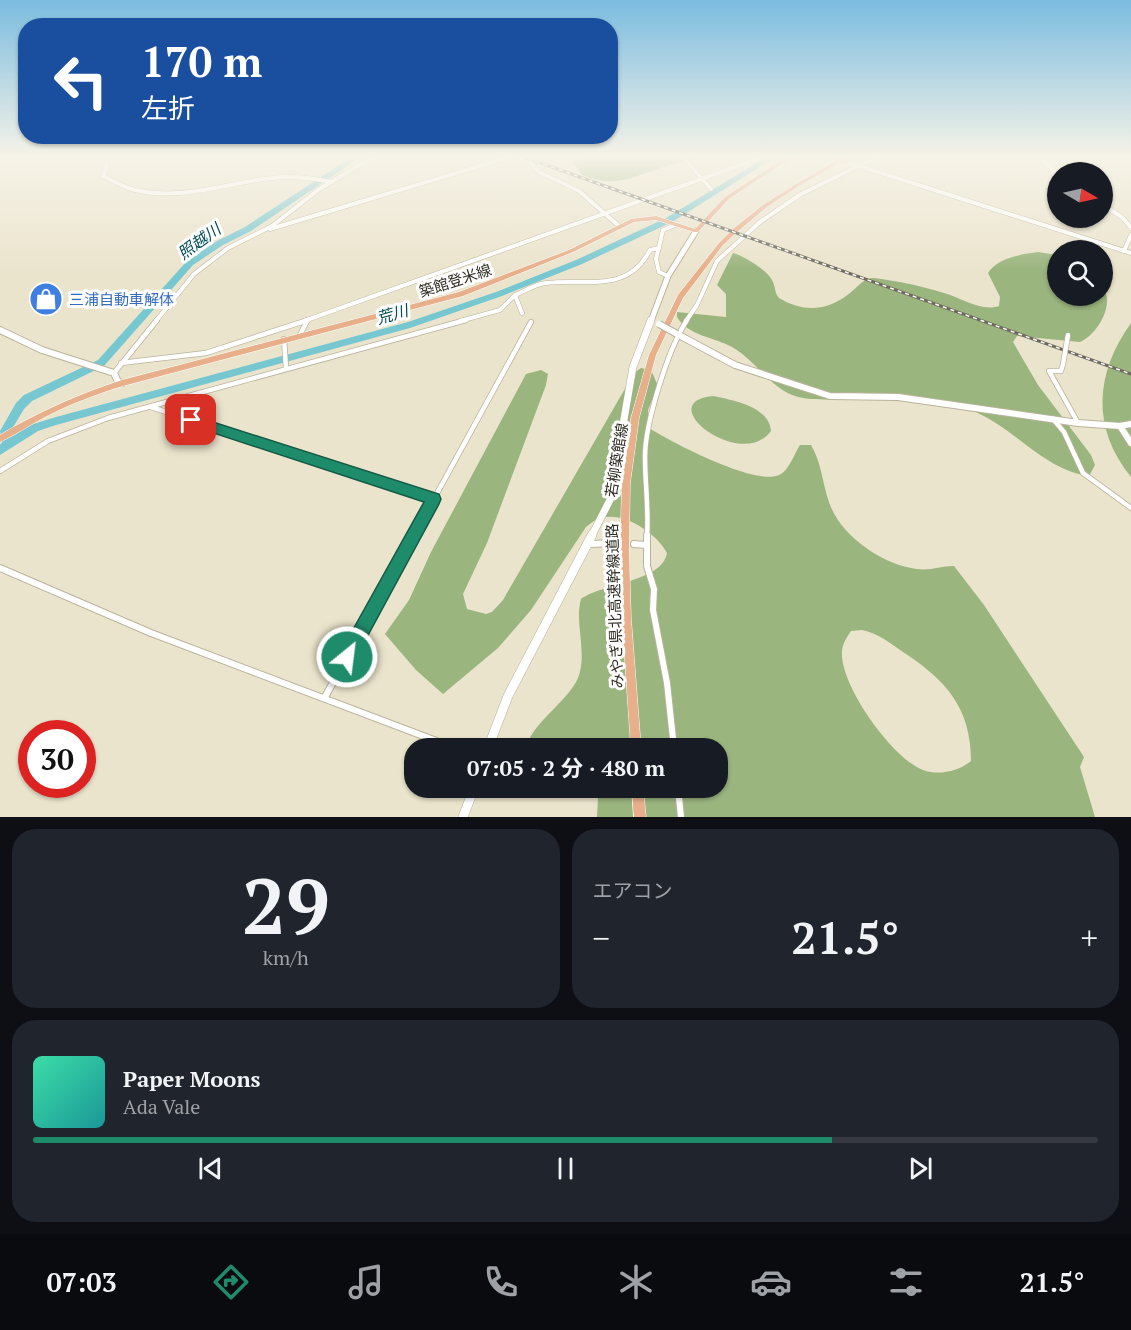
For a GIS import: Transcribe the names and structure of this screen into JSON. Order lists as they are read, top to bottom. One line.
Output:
{"streets":{"main road":["築館登米線","若柳築館線","みやぎ県北高速幹線道路"]},"crossings":[["築館登米線","若柳築館線"]],"water":["照越川","荒川"],"places":{"shop":["三浦自動車解体"]},"north":"right","page":{"turn":["170 m","左折"],"limit":"30","trip":"07:05 · 2 分 · 480 m","tile":[["29","km/h"],"エアコン"],"heat":["−","21.5°","+"],"song":["Paper Moons","Ada Vale"],"tabs":["07:03","21.5°"]}}
